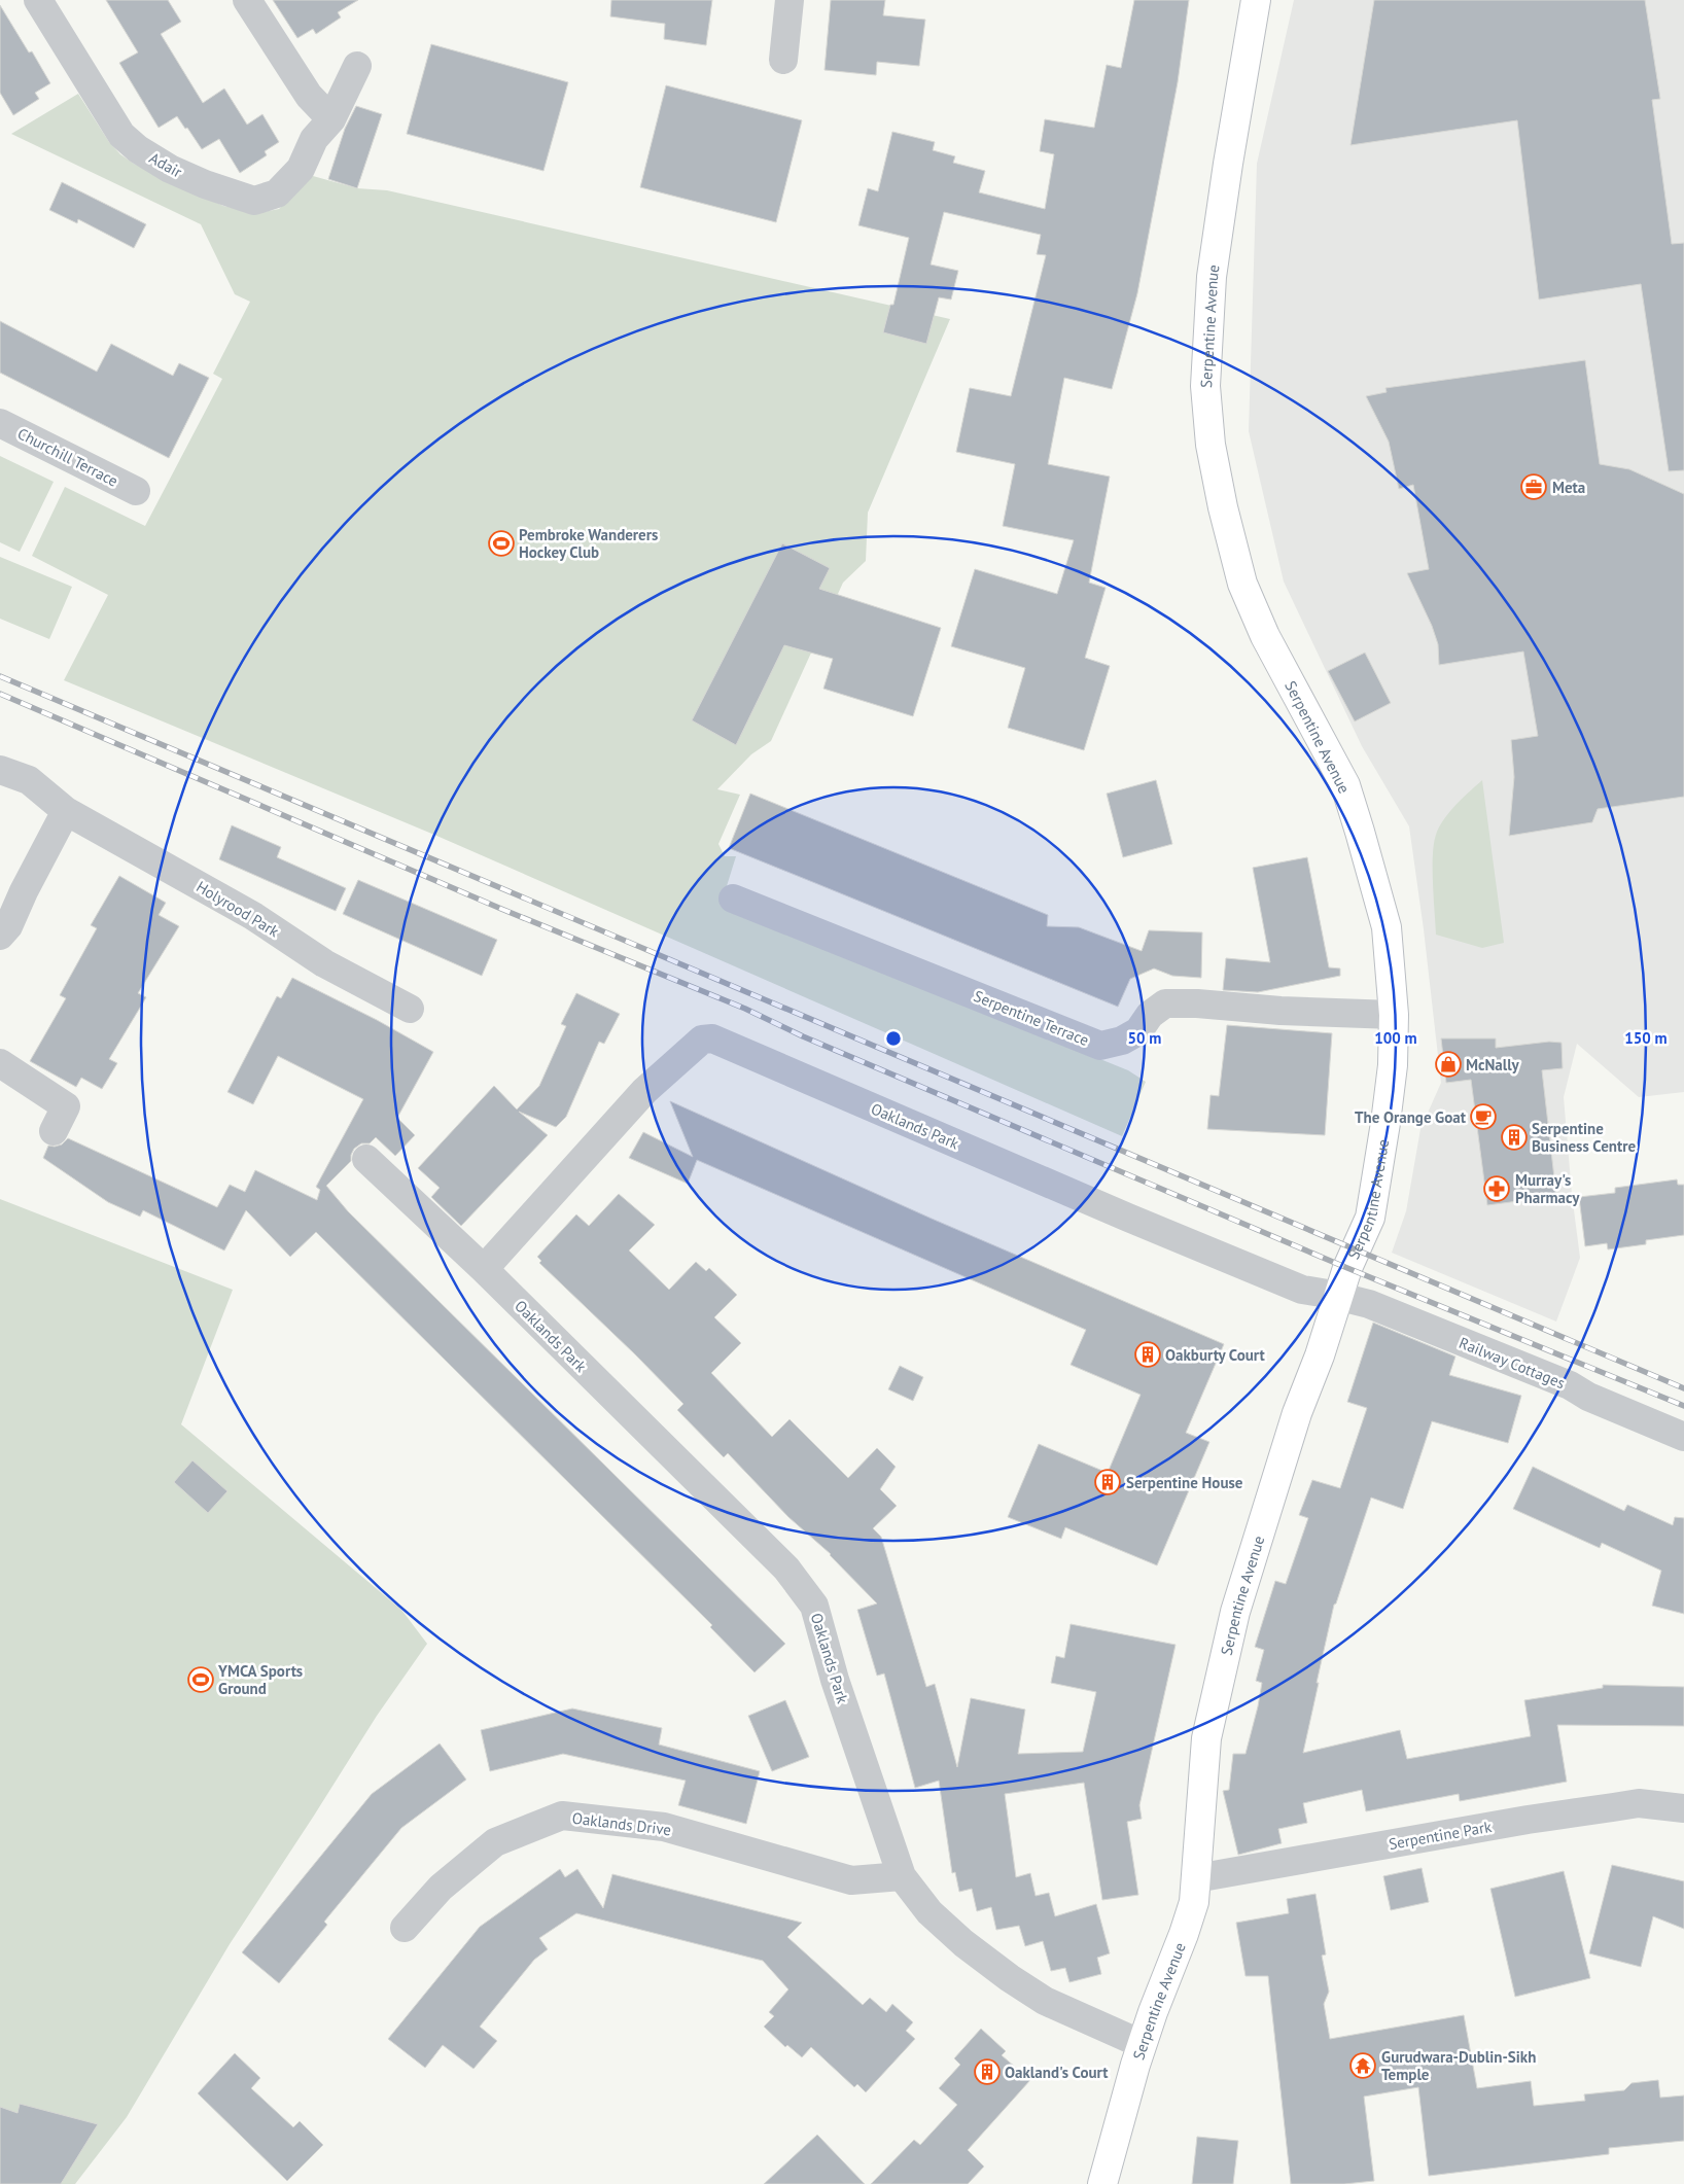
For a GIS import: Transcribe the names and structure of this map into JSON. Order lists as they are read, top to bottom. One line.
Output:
{"streets":{"street":["Adair","Serpentine Avenue","Churchill Terrace","Holyrood Park","Serpentine Terrace","Oaklands Park","Railway Cottages","Oaklands Drive","Serpentine Park"]},"crossings":[["Serpentine Avenue","Serpentine Terrace"],["Serpentine Avenue","Oaklands Park"],["Serpentine Avenue","Railway Cottages"],["Serpentine Avenue","Serpentine Park"],["Oaklands Park","Railway Cottages"],["Oaklands Park","Oaklands Drive"]],"places":{"office":["Meta"],"sports":["Pembroke Wanderers Hockey Club","YMCA Sports Ground"],"shop":["McNally"],"cafe":["The Orange Goat"],"building":["Serpentine Business Centre","Oakburty Court","Serpentine House","Oakland's Court"],"pharmacy":["Murray's Pharmacy"],"temple":["Gurudwara-Dublin-Sikh Temple"]},"rings":["50 m","100 m","150 m"]}
